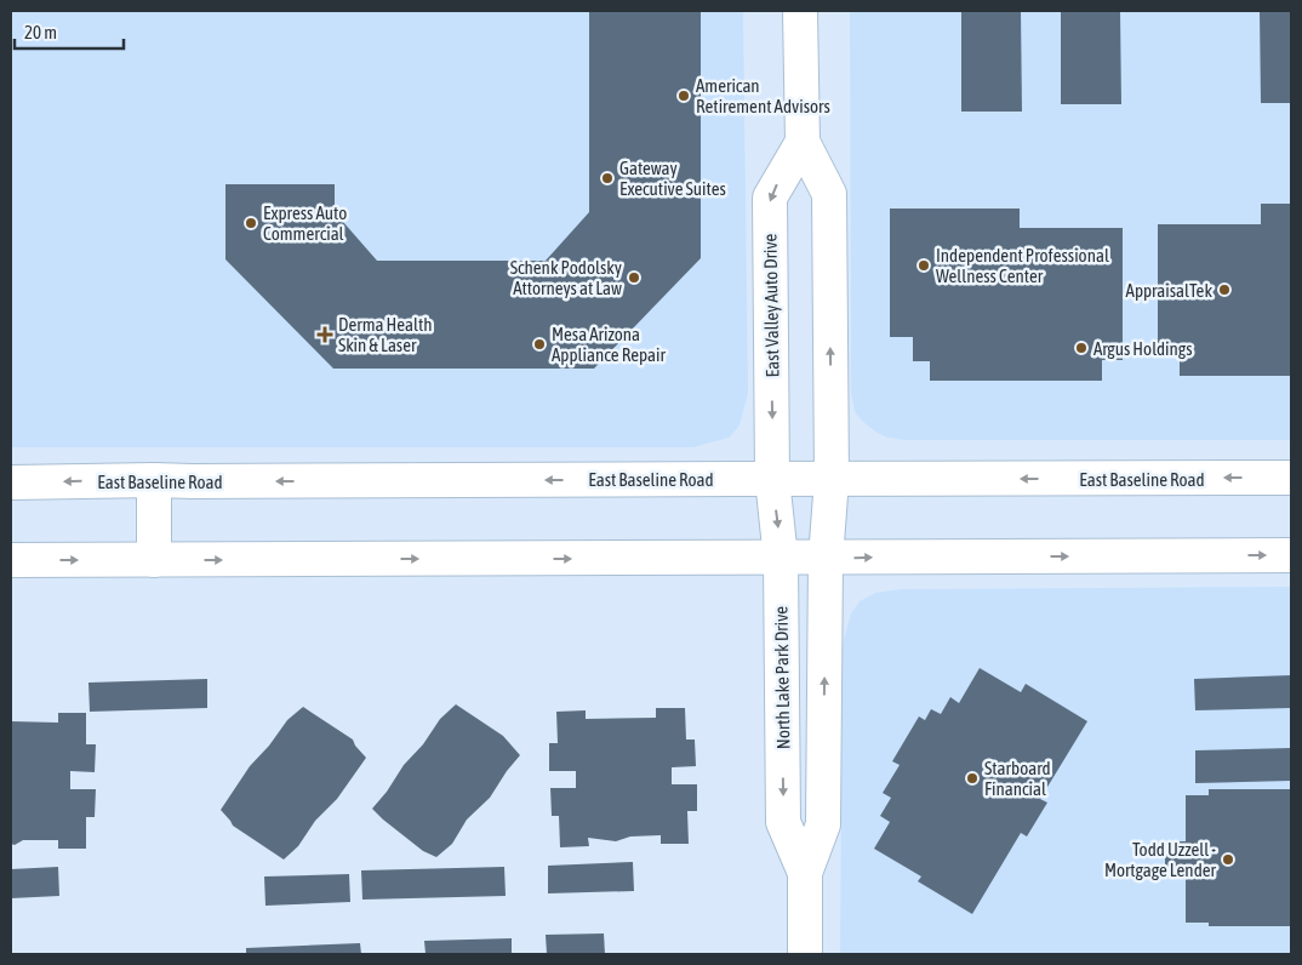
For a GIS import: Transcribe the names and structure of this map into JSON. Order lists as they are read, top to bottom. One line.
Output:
{"streets":{"main road":["East Valley Auto Drive","East Baseline Road","North Lake Park Drive"]},"crossings":[["East Valley Auto Drive","East Baseline Road"],["East Valley Auto Drive","North Lake Park Drive"],["East Baseline Road","North Lake Park Drive"]],"places":{"other":["American Retirement Advisors","Gateway Executive Suites","Express Auto Commercial","Independent Professional Wellness Center","Schenk Podolsky Attorneys at Law","AppraisalTek","Mesa Arizona Appliance Repair","Argus Holdings","Starboard Financial","Todd Uzzell - Mortgage Lender"],"health":["Derma Health Skin & Laser"]},"scale_bar":"20 m"}
